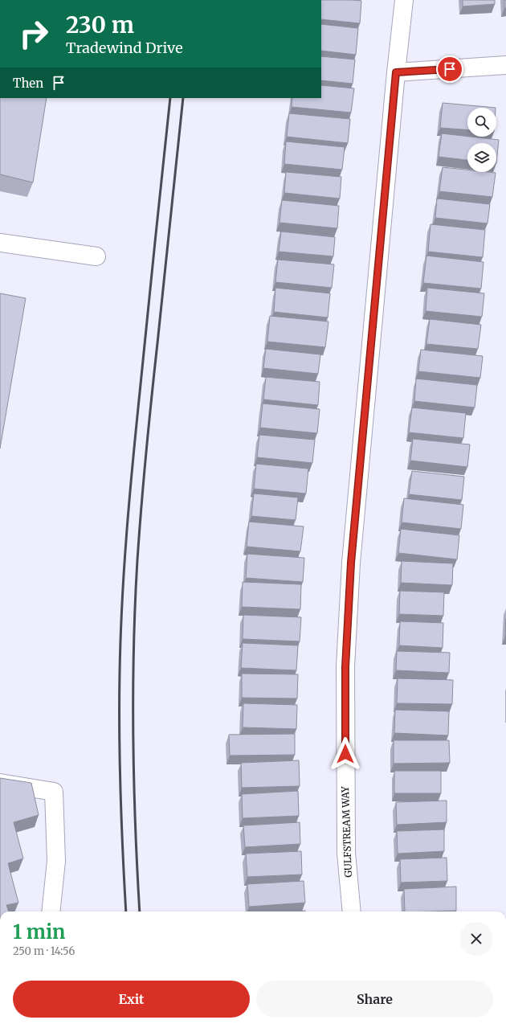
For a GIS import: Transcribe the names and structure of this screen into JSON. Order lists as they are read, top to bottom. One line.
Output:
{"streets":{"street":["GULFSTREAM WAY"]},"page":{"turn":["230 m","Tradewind Drive"],"then":"Then","heading":["1 min","250 m · 14:56"],"buttons":["Exit","Share"]}}
